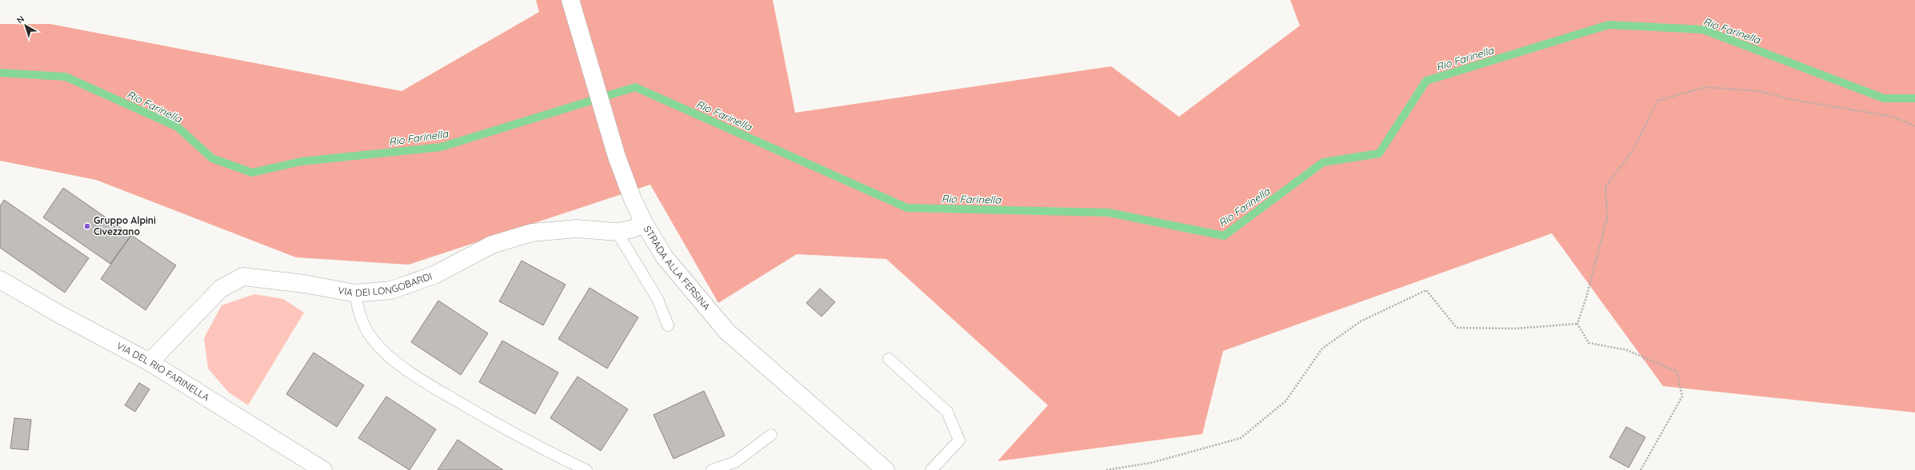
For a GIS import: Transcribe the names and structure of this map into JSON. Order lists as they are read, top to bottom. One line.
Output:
{"streets":{"street":["STRADA ALLA FERSINA","VIA DEI LONGOBARDI","VIA DEL RIO FARINELLA"]},"crossings":[["STRADA ALLA FERSINA","VIA DEI LONGOBARDI"],["VIA DEI LONGOBARDI","VIA DEL RIO FARINELLA"]],"water":["Rio Farinella"],"places":["Gruppo Alpini Civezzano"],"north":"top left"}
